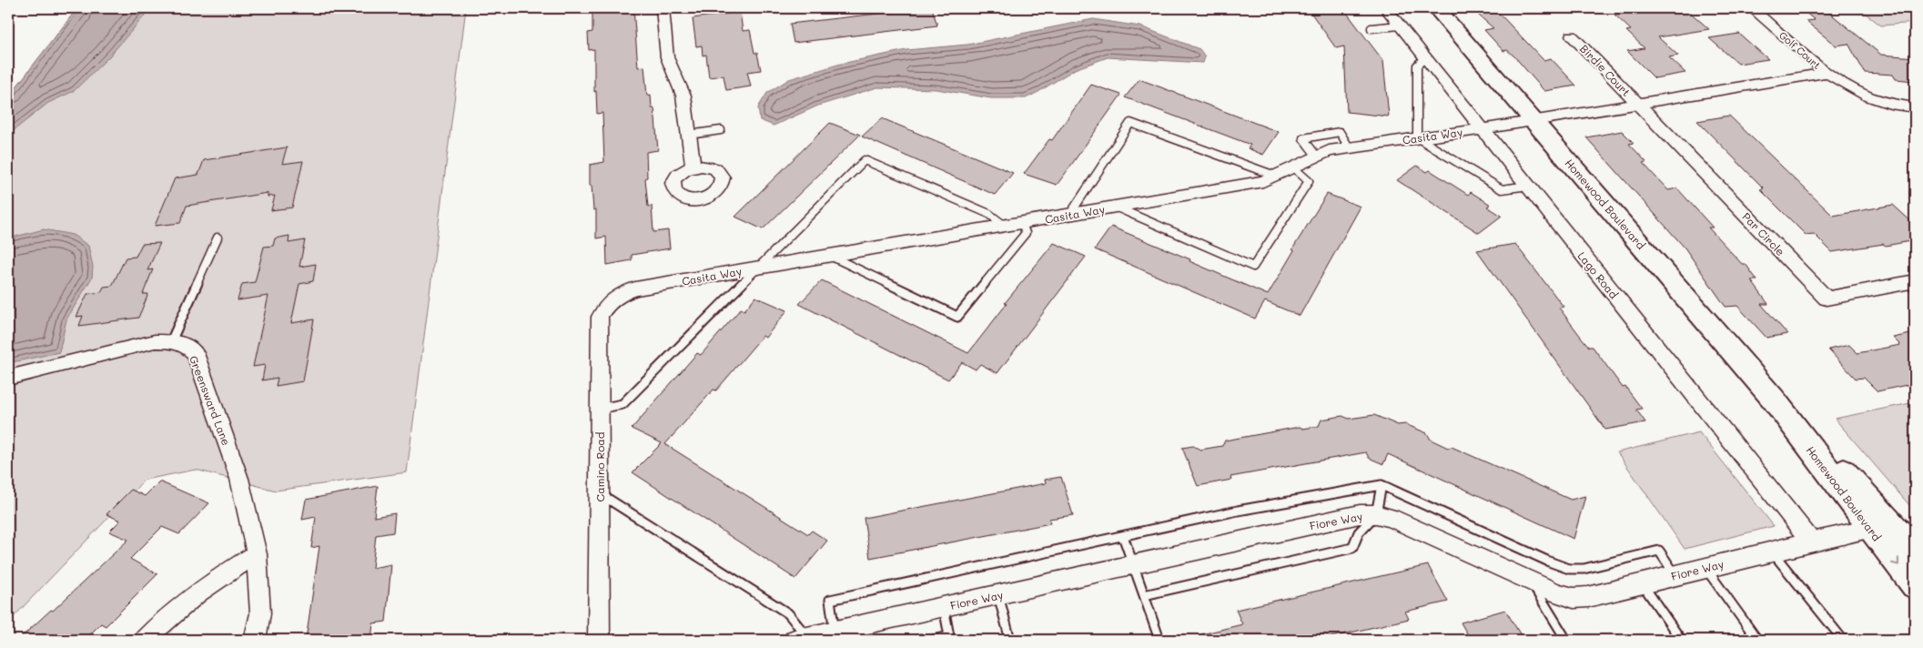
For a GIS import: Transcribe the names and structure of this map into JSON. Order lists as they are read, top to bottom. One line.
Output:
{"streets":{"street":["Golf Court","Birdie Court","Casita Way","Homewood Boulevard","Par Circle","Lago Road","Greensward Lane","Camino Road","Fiore Way"]},"crossings":[["Birdie Court","Par Circle"],["Casita Way","Homewood Boulevard"],["Casita Way","Lago Road"],["Casita Way","Camino Road"],["Homewood Boulevard","Fiore Way"],["Lago Road","Fiore Way"]]}
